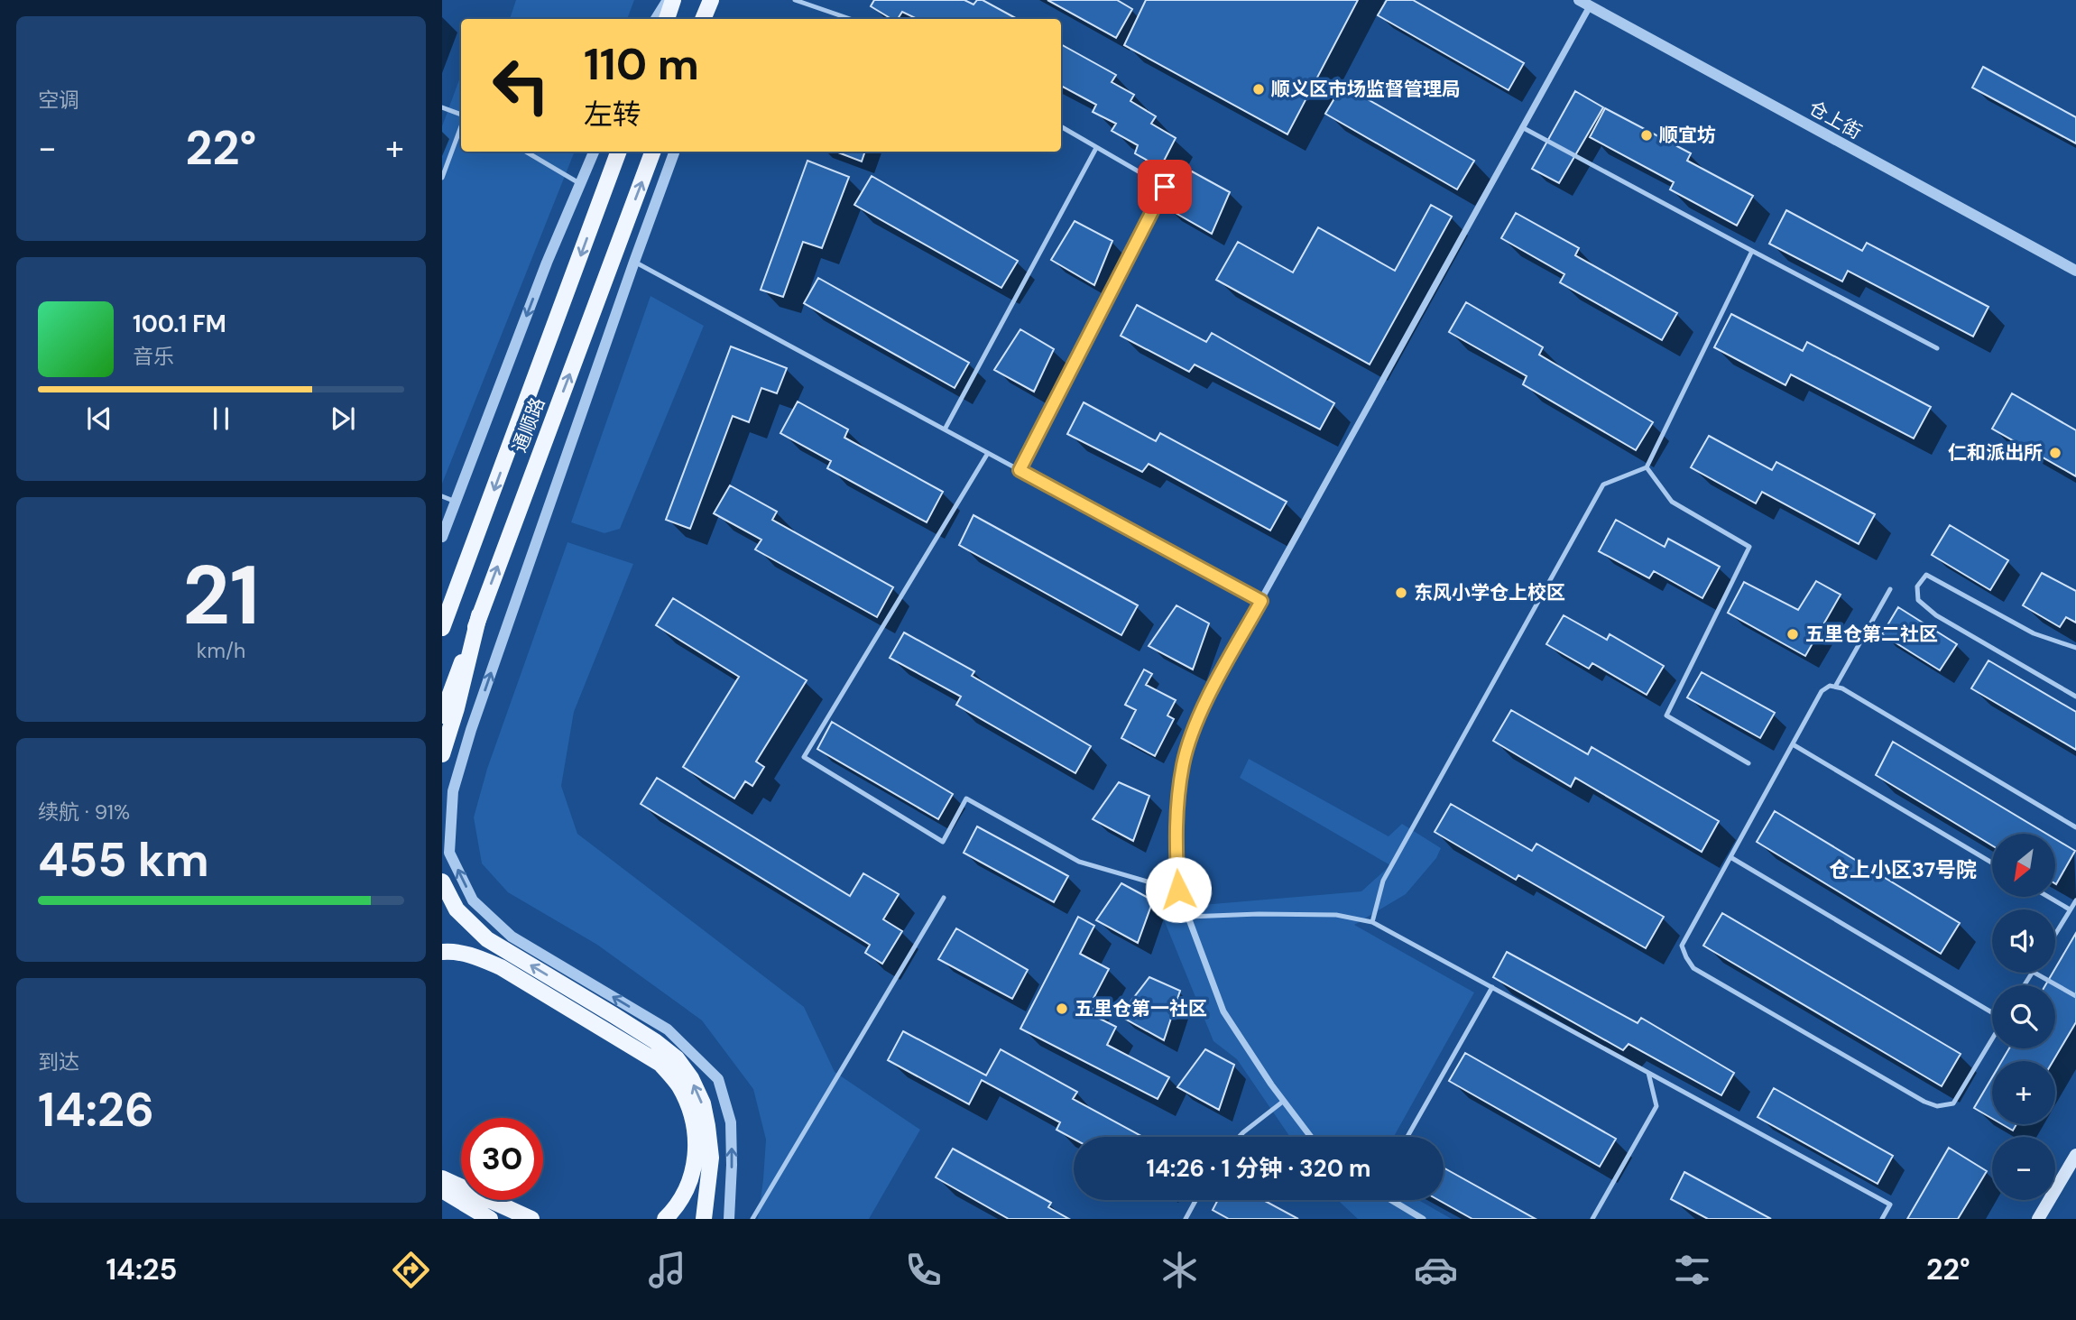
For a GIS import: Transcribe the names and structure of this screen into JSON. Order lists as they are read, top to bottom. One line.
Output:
{"streets":{"main road":["通顺路"],"street":["仓上街"]},"districts":["仓上小区37号院"],"places":["顺义区市场监督管理局","顺宜坊","仁和派出所","东风小学仓上校区","五里仓第二社区","五里仓第一社区"],"north":"bottom left","page":{"tile":["空调",["21","km/h"],["续航 · 91%","455 km"],["到达","14:26"]],"turn":["110 m","左转"],"heat":["−","22°","+"],"song":["100.1 FM","音乐"],"map_buttons":["+","−"],"limit":"30","trip":"14:26 · 1 分钟 · 320 m","tabs":["14:25","22°"]}}
